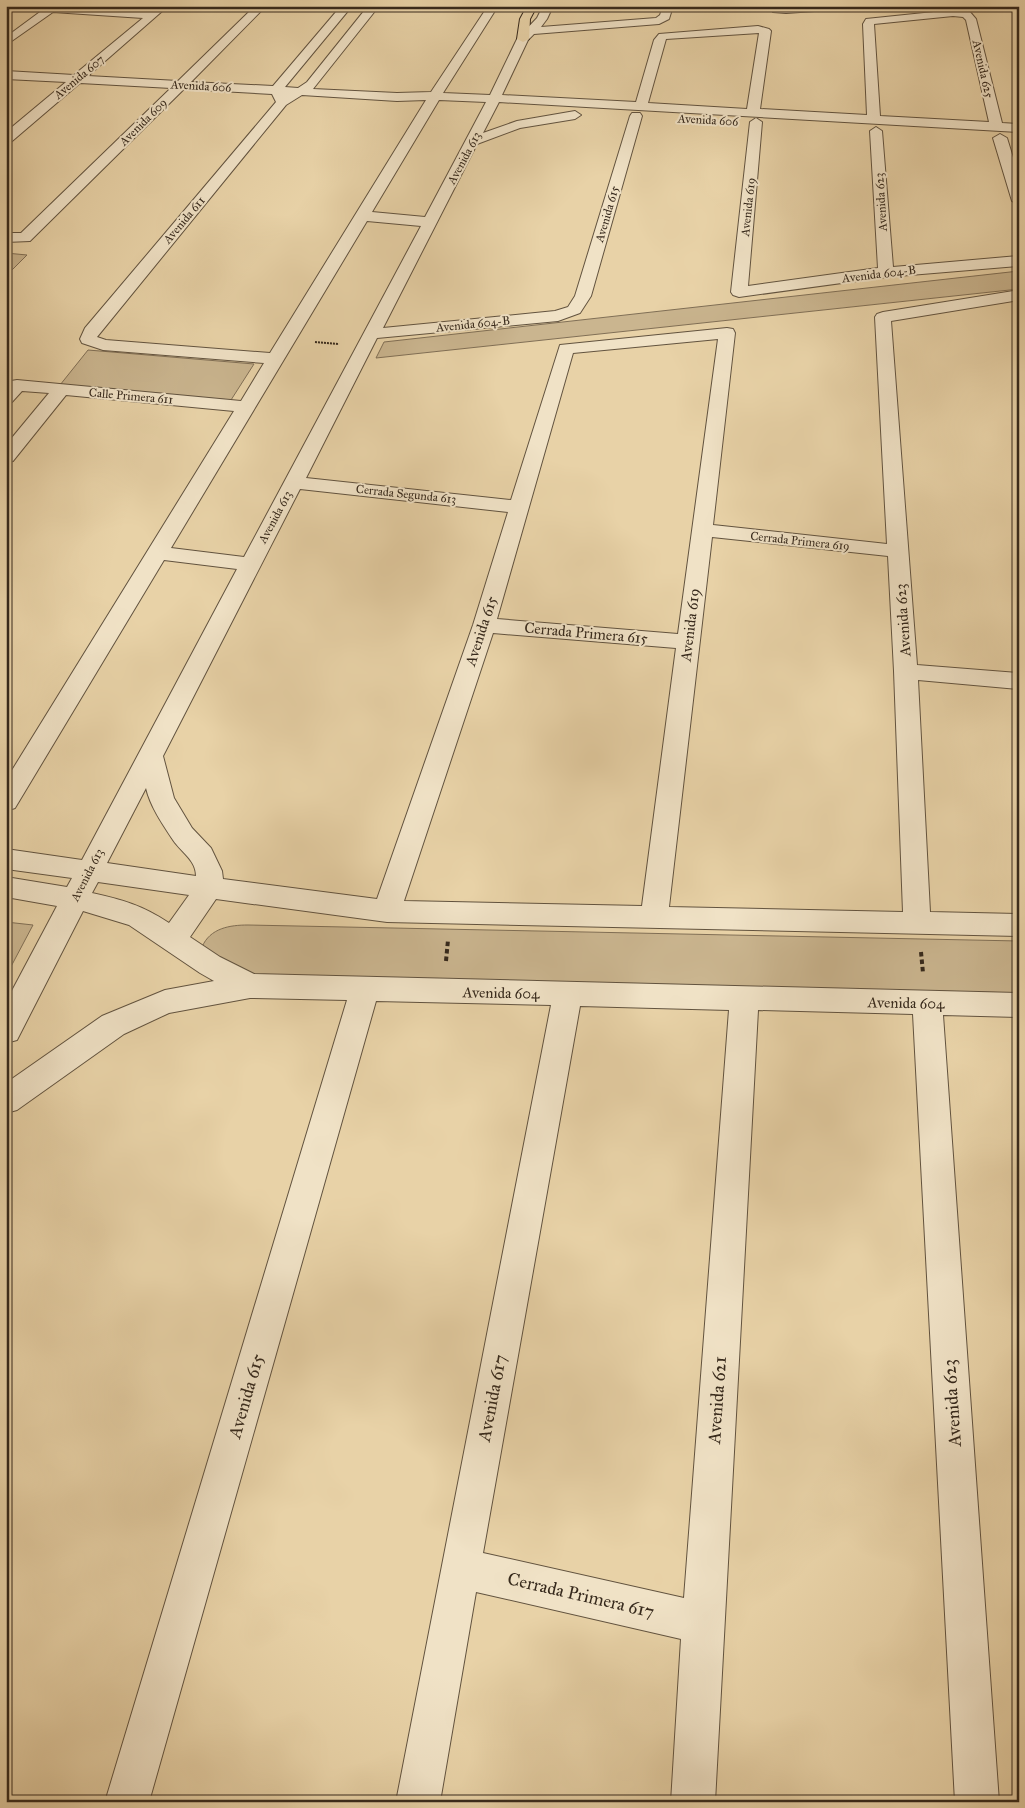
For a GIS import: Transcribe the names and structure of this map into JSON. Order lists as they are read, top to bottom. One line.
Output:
{"streets":{"street":["Avenida 625","Avenida 607","Avenida 606","Avenida 609","Avenida 613","Avenida 623","Avenida 619","Avenida 615","Avenida 611","Avenida 604-B","Calle Primera 611","Cerrada Segunda 613","Cerrada Primera 619","Cerrada Primera 615","Avenida 604","Avenida 617","Avenida 621","Cerrada Primera 617"]},"crossings":[["Avenida 625","Avenida 606"],["Avenida 625","Avenida 623"],["Avenida 607","Avenida 606"],["Avenida 606","Avenida 609"],["Avenida 606","Avenida 613"],["Avenida 606","Avenida 623"],["Avenida 606","Avenida 619"],["Avenida 606","Avenida 615"],["Avenida 606","Avenida 611"],["Avenida 613","Avenida 604-B"],["Avenida 613","Cerrada Segunda 613"],["Avenida 613","Avenida 604"],["Avenida 623","Avenida 604-B"],["Avenida 623","Cerrada Primera 619"],["Avenida 623","Avenida 604"],["Avenida 619","Avenida 615"],["Avenida 619","Avenida 604-B"],["Avenida 619","Cerrada Primera 619"],["Avenida 619","Cerrada Primera 615"],["Avenida 615","Avenida 604-B"],["Avenida 615","Cerrada Segunda 613"],["Avenida 615","Cerrada Primera 615"],["Avenida 615","Avenida 604"],["Avenida 604","Avenida 617"],["Avenida 604","Avenida 621"],["Avenida 617","Cerrada Primera 617"],["Avenida 621","Cerrada Primera 617"]]}
